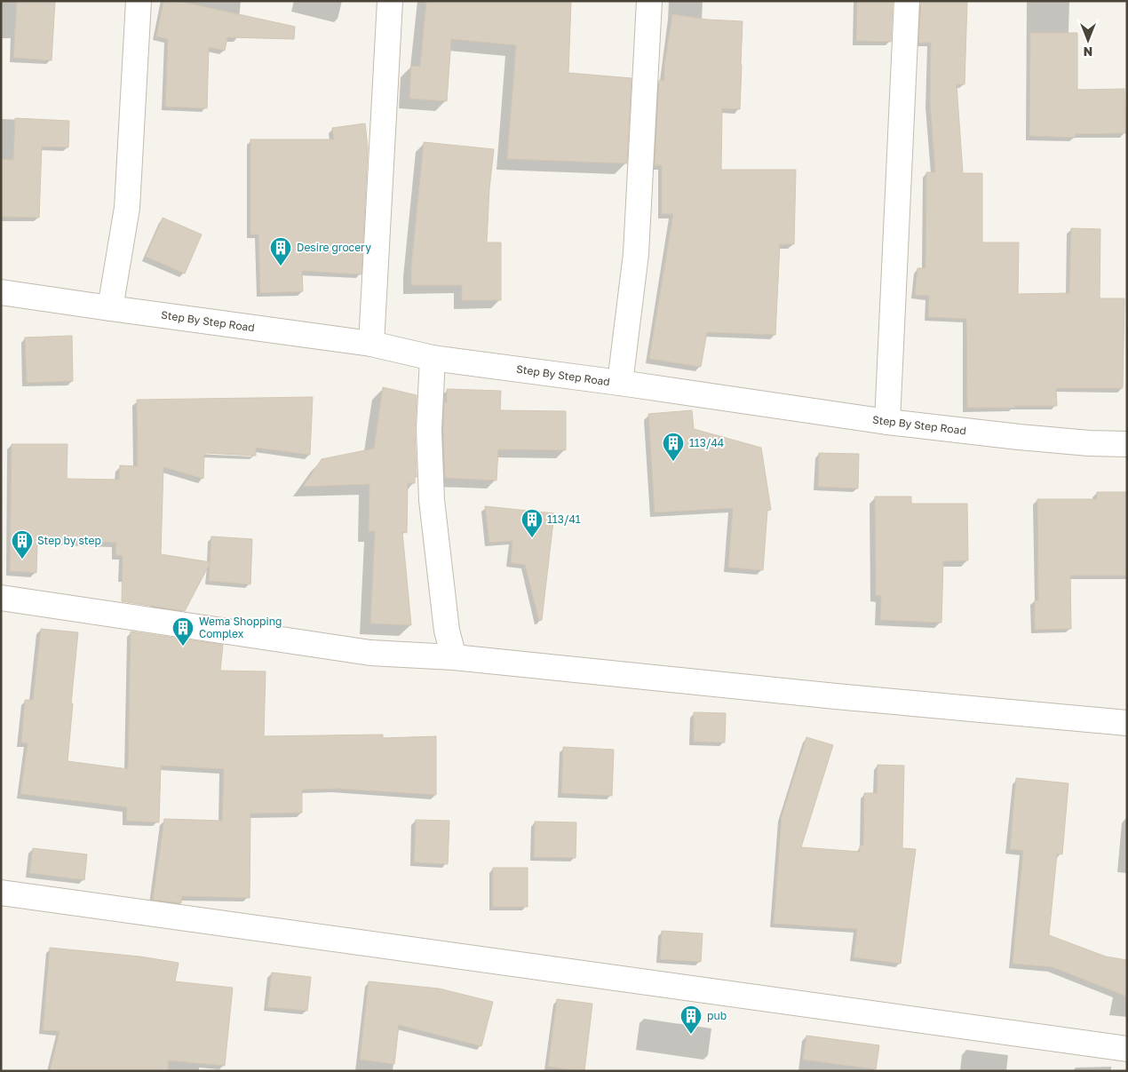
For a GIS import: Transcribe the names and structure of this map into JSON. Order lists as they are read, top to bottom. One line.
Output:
{"streets":{"street":["Step By Step Road"]},"places":{"building":["Desire grocery","113/44","113/41","Step by step","Wema Shopping Complex","pub"]},"north":"bottom"}
